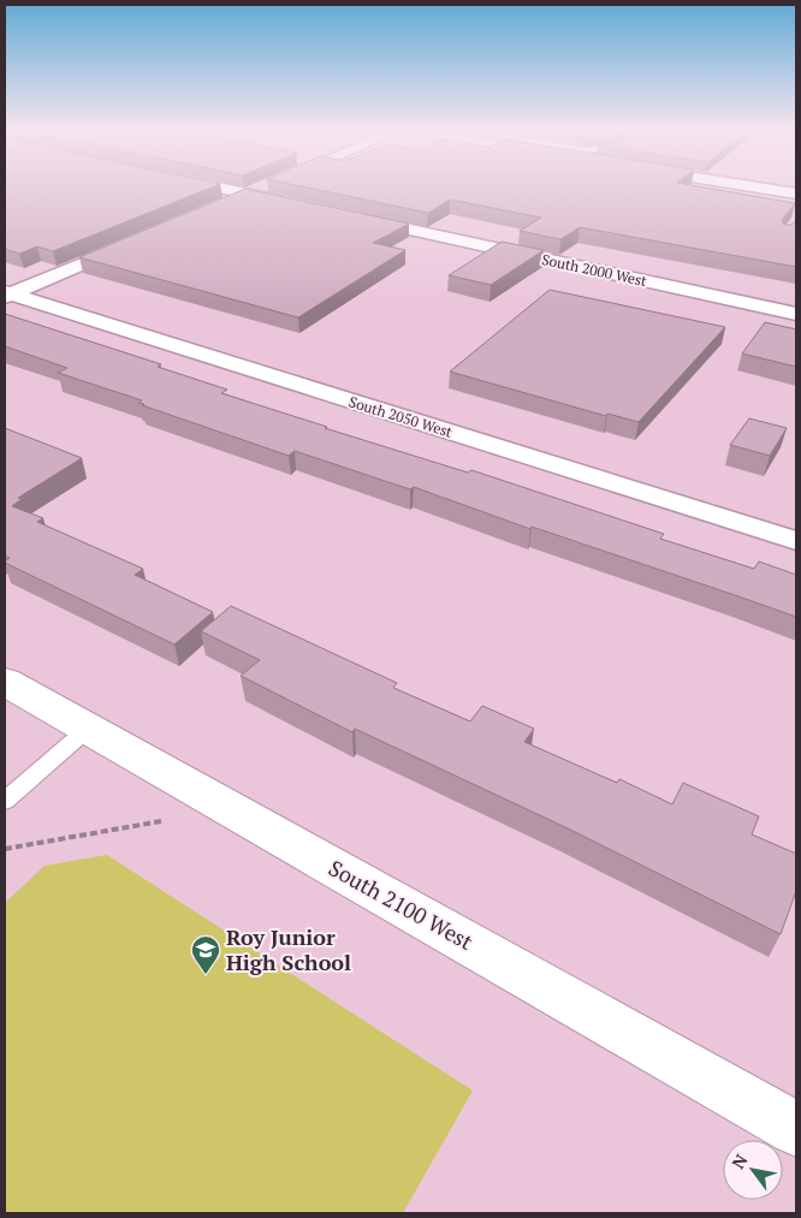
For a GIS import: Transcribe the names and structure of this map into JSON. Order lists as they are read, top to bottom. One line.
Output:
{"streets":{"street":["South 2000 West","South 2050 West","South 2100 West"]},"places":{"school or university":["Roy Junior High School"]},"north":"top left"}
